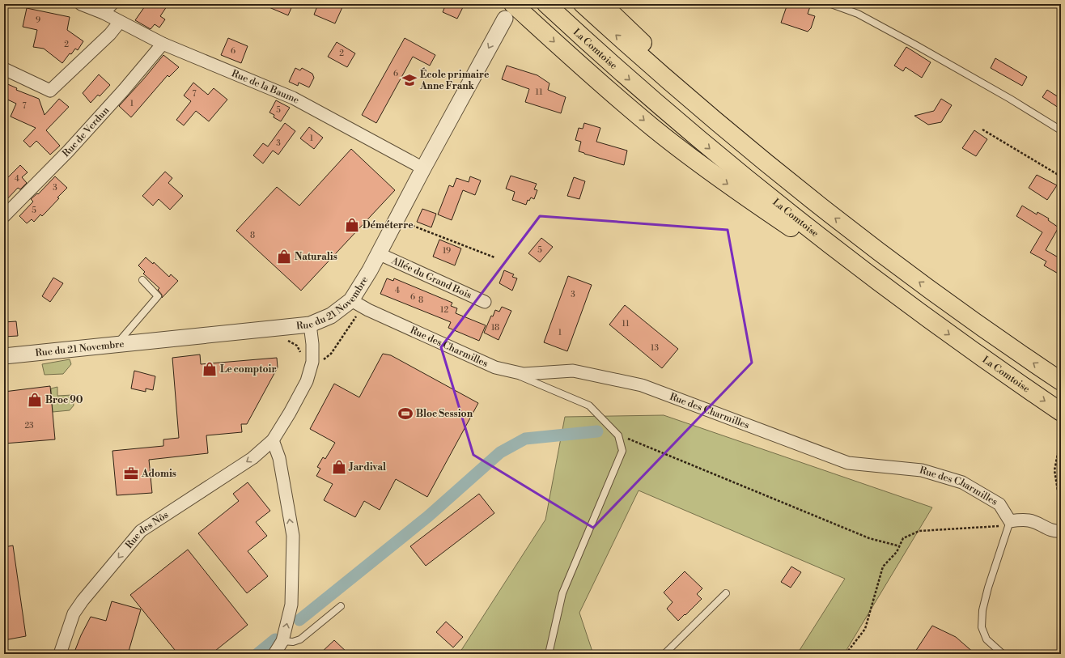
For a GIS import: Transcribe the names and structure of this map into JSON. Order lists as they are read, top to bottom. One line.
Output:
{"streets":{"highway":["La Comtoise"],"street":["Rue de la Baume","Rue de Verdun","Allée du Grand Bois","Rue du 21 Novembre","Rue des Charmilles","Rue des Nôs"]},"crossings":[["Rue de la Baume","Rue de Verdun"],["Rue de la Baume","Rue du 21 Novembre"],["Allée du Grand Bois","Rue du 21 Novembre"],["Rue du 21 Novembre","Rue des Charmilles"],["Rue du 21 Novembre","Rue des Nôs"]],"one_way":["Rue des Nôs"],"places":{"school or university":["École primaire Anne Frank"],"shop":["Déméterre","Naturalis","Le comptoir","Broc 90","Jardival"],"sports":["Bloc Session"],"office":["Adomis"]},"house_numbers":["9","2","6","2","6","11","7","1","7","5","1","3","4","3","5","8","5","19","4","3","6","8","12","11","18","1","13","23"]}
